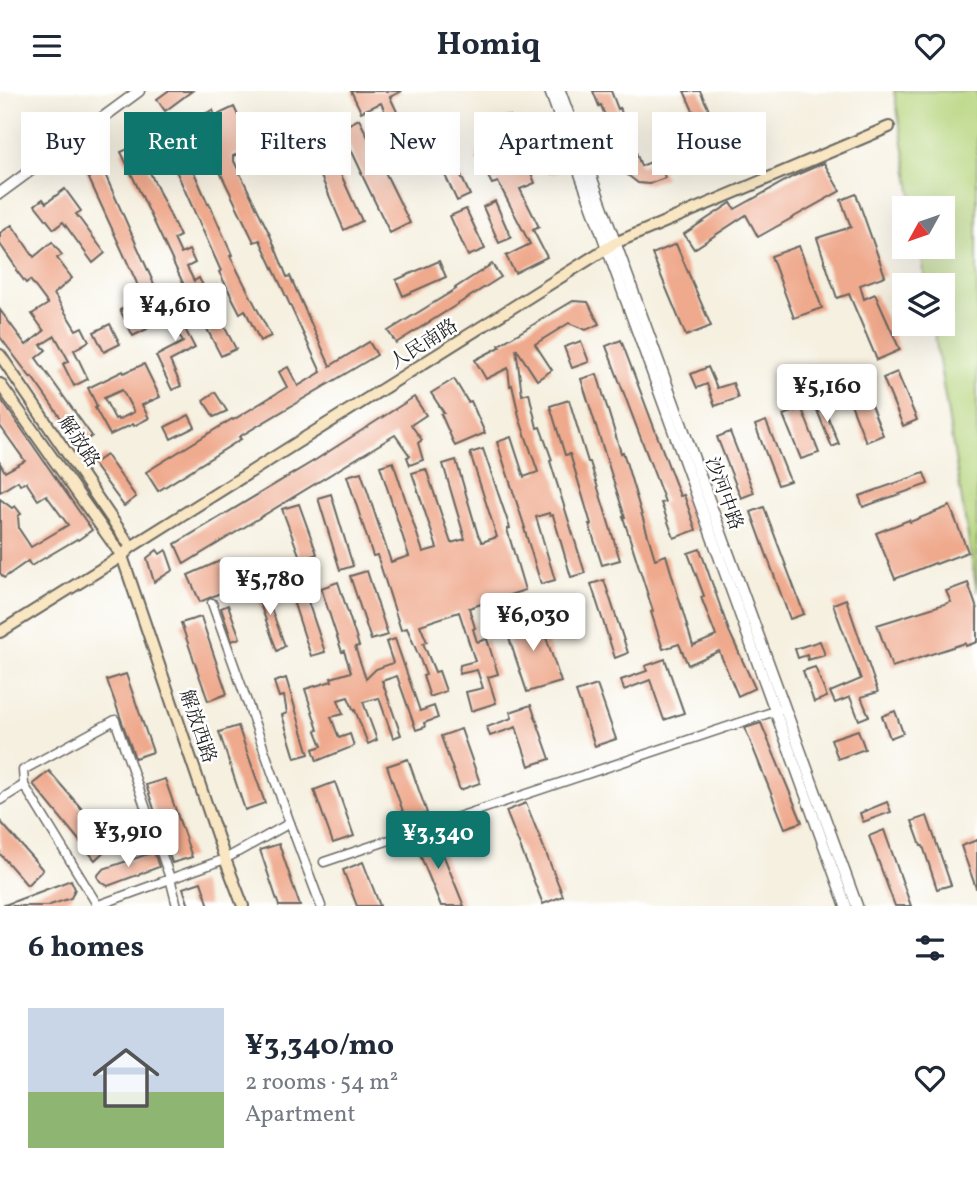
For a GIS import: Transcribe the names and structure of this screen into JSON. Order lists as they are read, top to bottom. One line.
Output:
{"streets":{"main road":["人民南路","解放路","解放西路"],"street":["沙河中路"]},"crossings":[["人民南路","解放路"],["人民南路","沙河中路"],["人民南路","解放西路"],["解放路","解放西路"]],"north":"bottom left","page":{"header":"Homiq","chip":["Buy","Rent","Filters","New","Apartment","House"],"price":["¥4,610","¥5,160","¥5,780","¥6,030","¥3,910","¥3,340"],"heading":"6 homes","list":[{"name":"¥3,340/mo","note":"2 rooms · 54 m² · Apartment"}]}}
